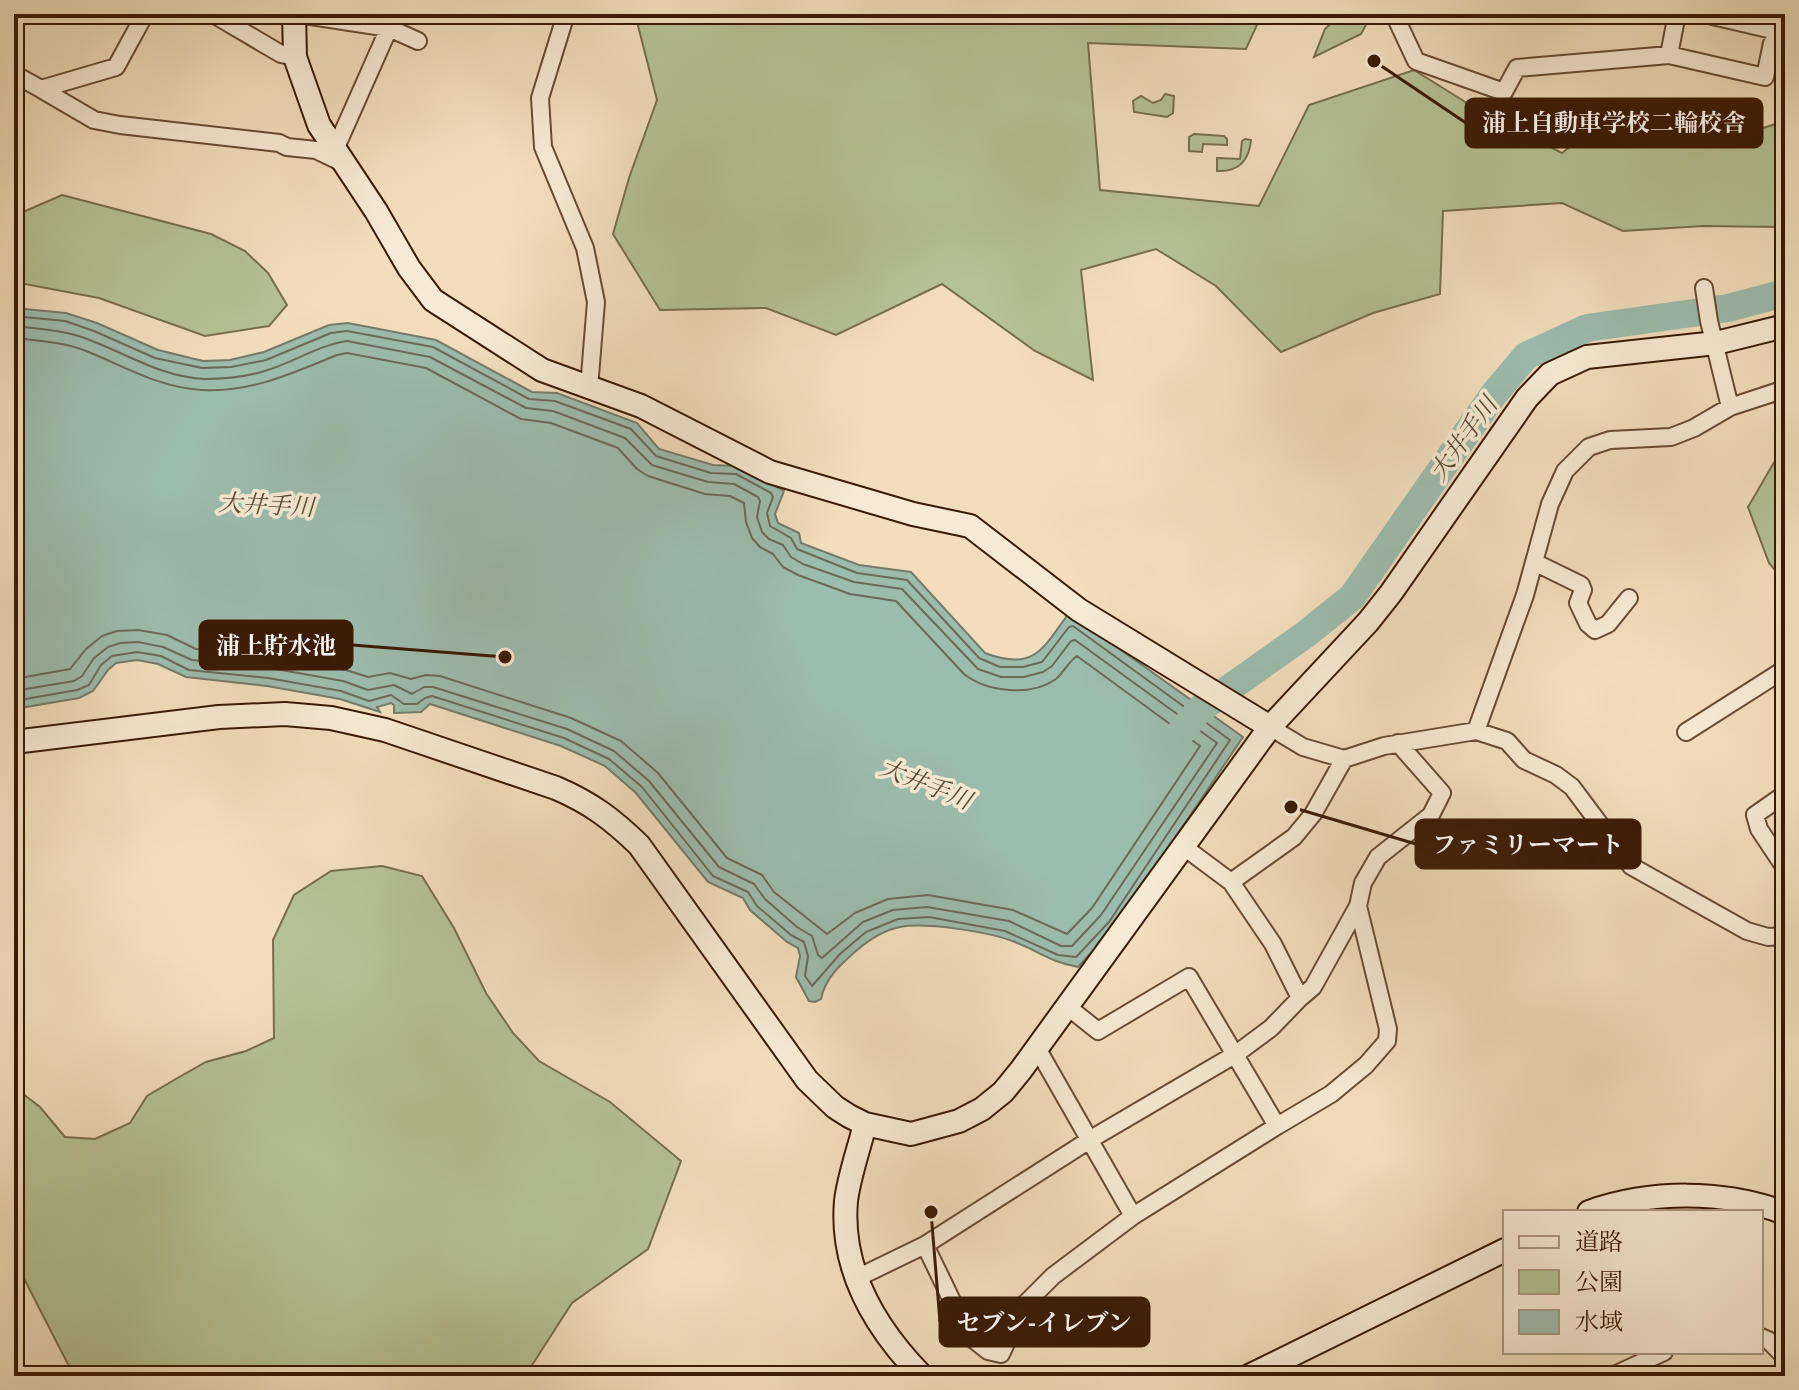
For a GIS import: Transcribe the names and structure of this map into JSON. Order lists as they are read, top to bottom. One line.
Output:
{"water":["大井手川"],"places":["浦上自動車学校二輪校舎","浦上貯水池","ファミリーマート","セブン-イレブン"],"legend":["道路","公園","水域"]}
